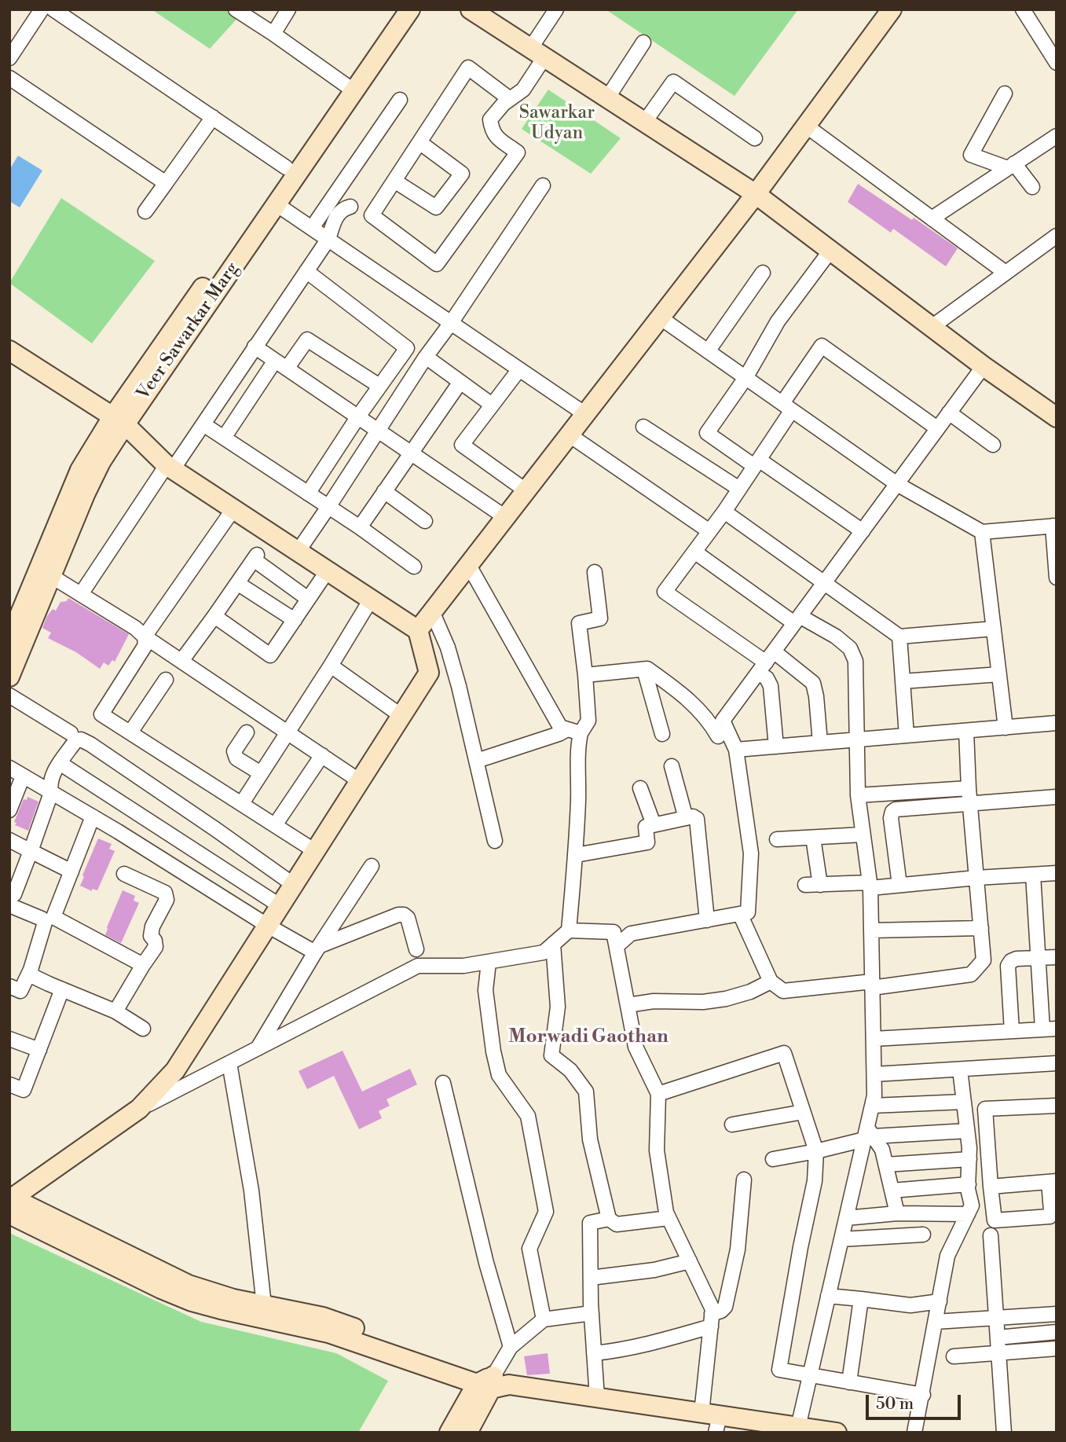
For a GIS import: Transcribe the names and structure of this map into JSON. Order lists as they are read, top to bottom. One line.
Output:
{"streets":{"street":["Veer Sawarkar Marg"]},"districts":["Morwadi Gaothan"],"parks":["Sawarkar Udyan"],"scale_bar":"50 m"}
